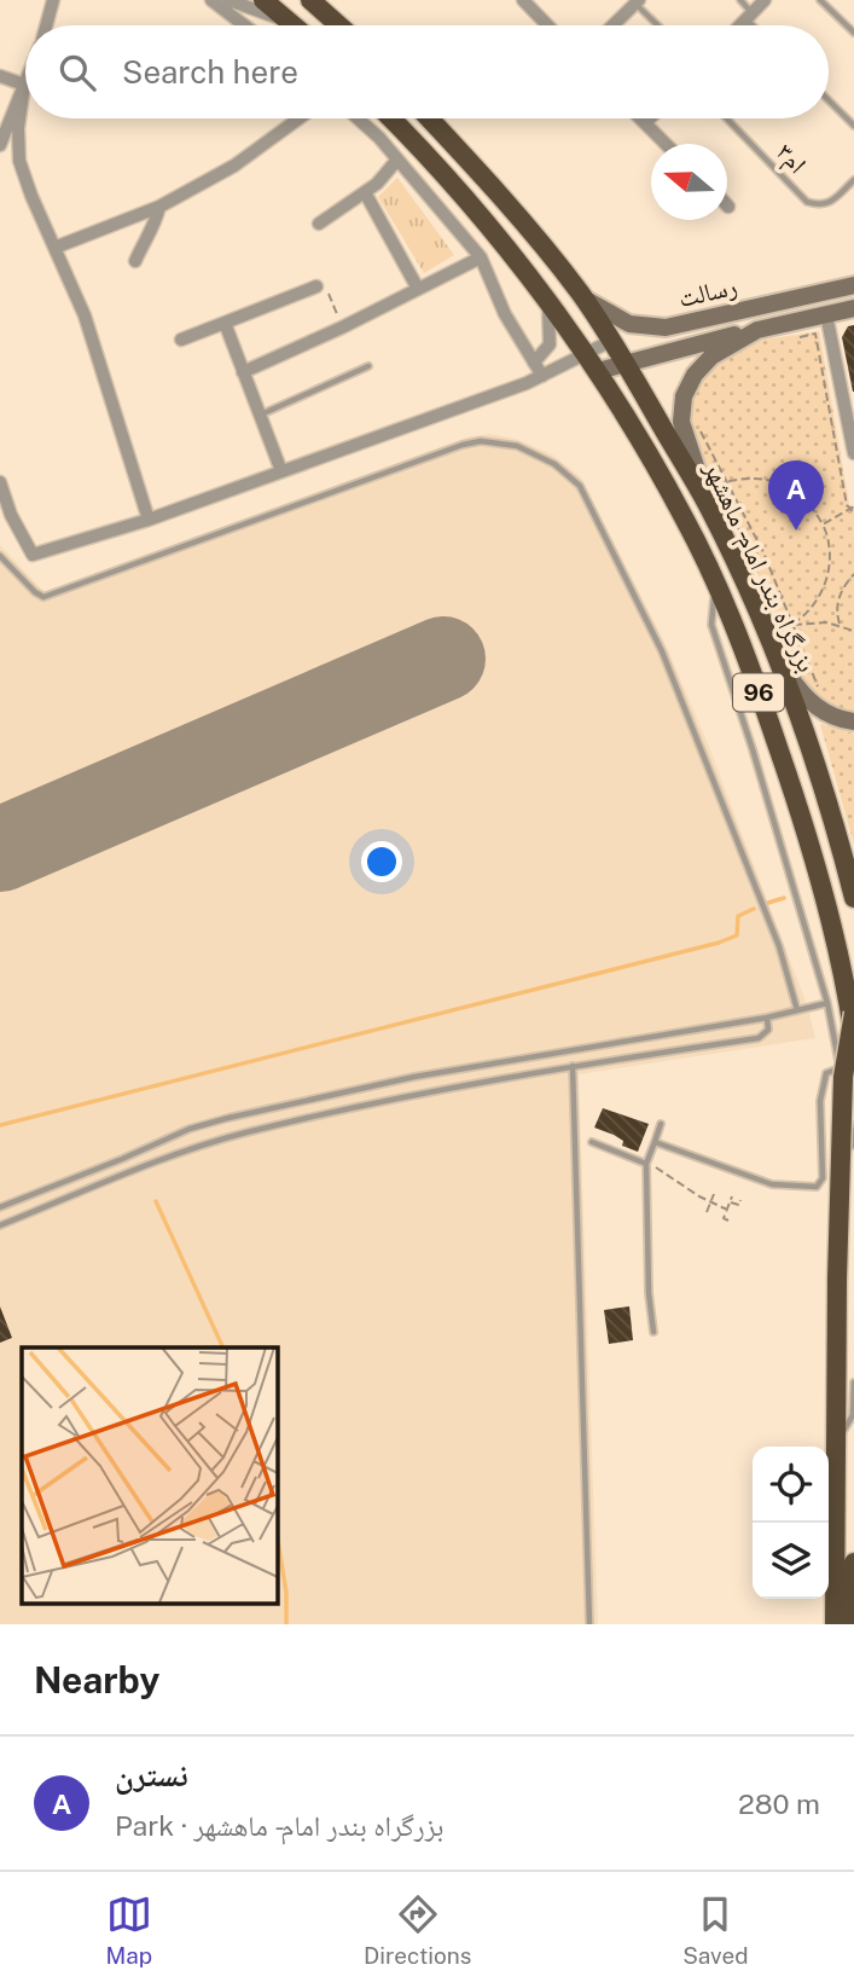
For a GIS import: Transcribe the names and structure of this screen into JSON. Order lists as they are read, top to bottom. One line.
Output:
{"streets":{"highway":["بزرگراه بندر امام- ماهشهر","96"],"main road":["رسالت"],"lane":["ام۳"]},"crossings":[["رسالت","بزرگراه بندر امام- ماهشهر"],["رسالت","96"],["بزرگراه بندر امام- ماهشهر","96"]],"north":"left","page":{"search":"Search here","pins":"A","heading":"Nearby","list":[{"mark":"A","name":"نسترن","note":"Park · بزرگراه بندر امام- ماهشهر","value":"280 m"}],"nav":["Map","Directions","Saved"]}}
